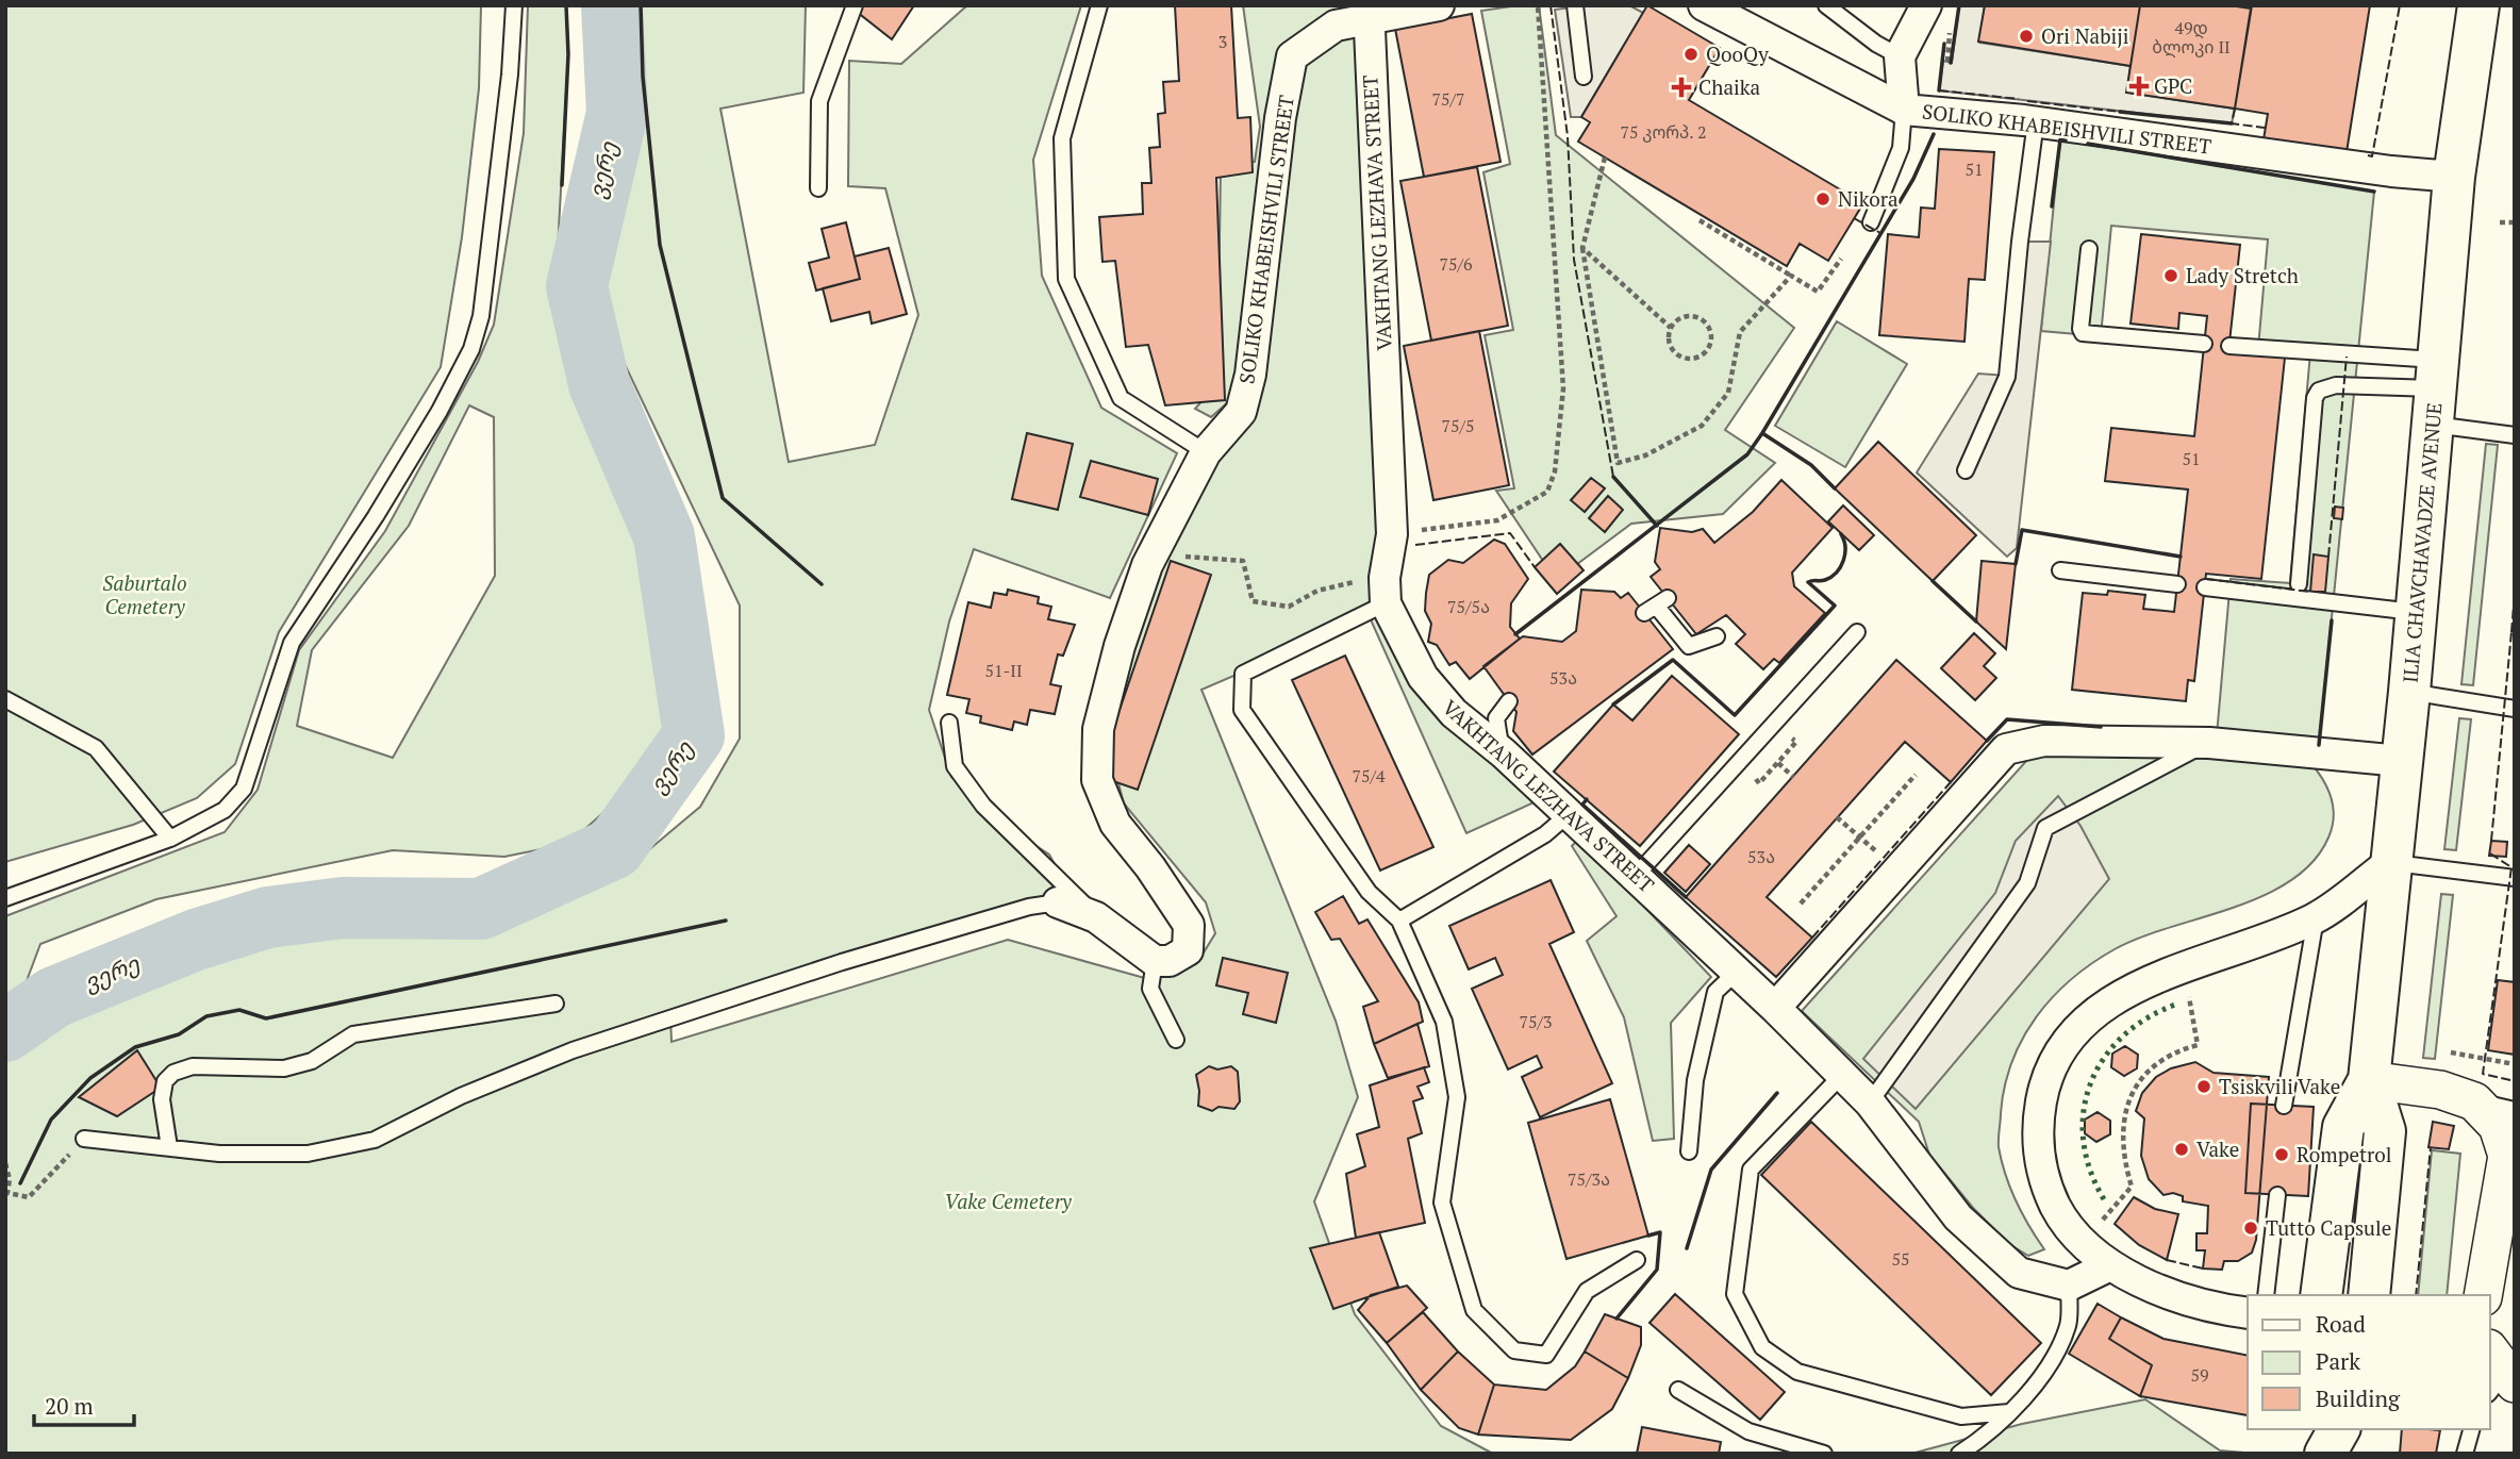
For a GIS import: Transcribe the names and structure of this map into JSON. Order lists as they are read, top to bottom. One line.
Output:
{"streets":{"main road":["ILIA CHAVCHAVADZE AVENUE"],"street":["SOLIKO KHABEISHVILI STREET","VAKHTANG LEZHAVA STREET"]},"crossings":[["SOLIKO KHABEISHVILI STREET","VAKHTANG LEZHAVA STREET"],["SOLIKO KHABEISHVILI STREET","ILIA CHAVCHAVADZE AVENUE"]],"water":["ვერე"],"parks":["Saburtalo Cemetery","Vake Cemetery"],"places":{"other":["Ori Nabiji","QooQy","Nikora","Lady Stretch","Tsiskvili Vake","Vake","Rompetrol","Tutto Capsule"],"health":["GPC","Chaika"]},"house_numbers":["49დ ბლოკი II","3","75/7","75 კორპ. 2","51","75/6","75/5","51","75/5ა","51-II","53ა","75/4","53ა","75/3","75/3ა","55","59"],"legend":["Road","Park","Building"],"scale_bar":"20 m"}
